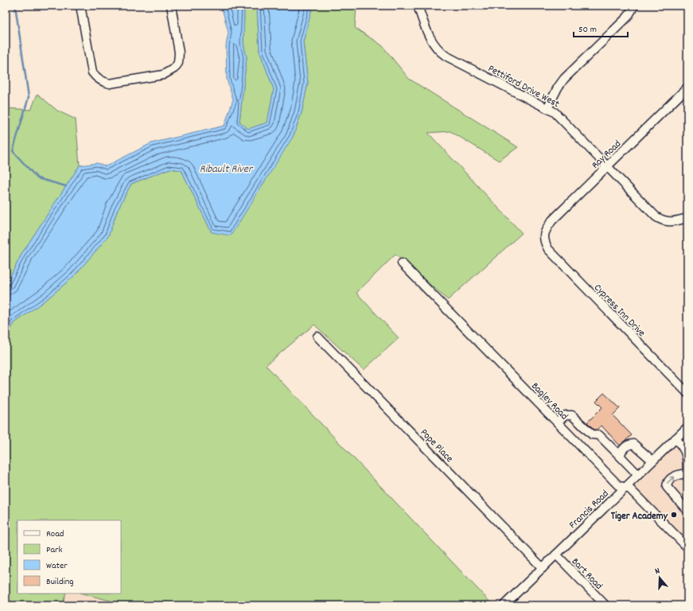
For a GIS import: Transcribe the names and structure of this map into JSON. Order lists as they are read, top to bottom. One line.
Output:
{"streets":{"street":["Pettiford Drive West","Ray Road","Cypress Inn Drive","Bagley Road","Pope Place","Francis Road","Bart Road"]},"crossings":[["Pettiford Drive West","Ray Road"],["Ray Road","Cypress Inn Drive"],["Bagley Road","Francis Road"],["Pope Place","Francis Road"],["Francis Road","Bart Road"]],"water":["Ribault River"],"places":["Tiger Academy"],"legend":["Road","Park","Water","Building"],"scale_bar":"50 m","north":"top"}
